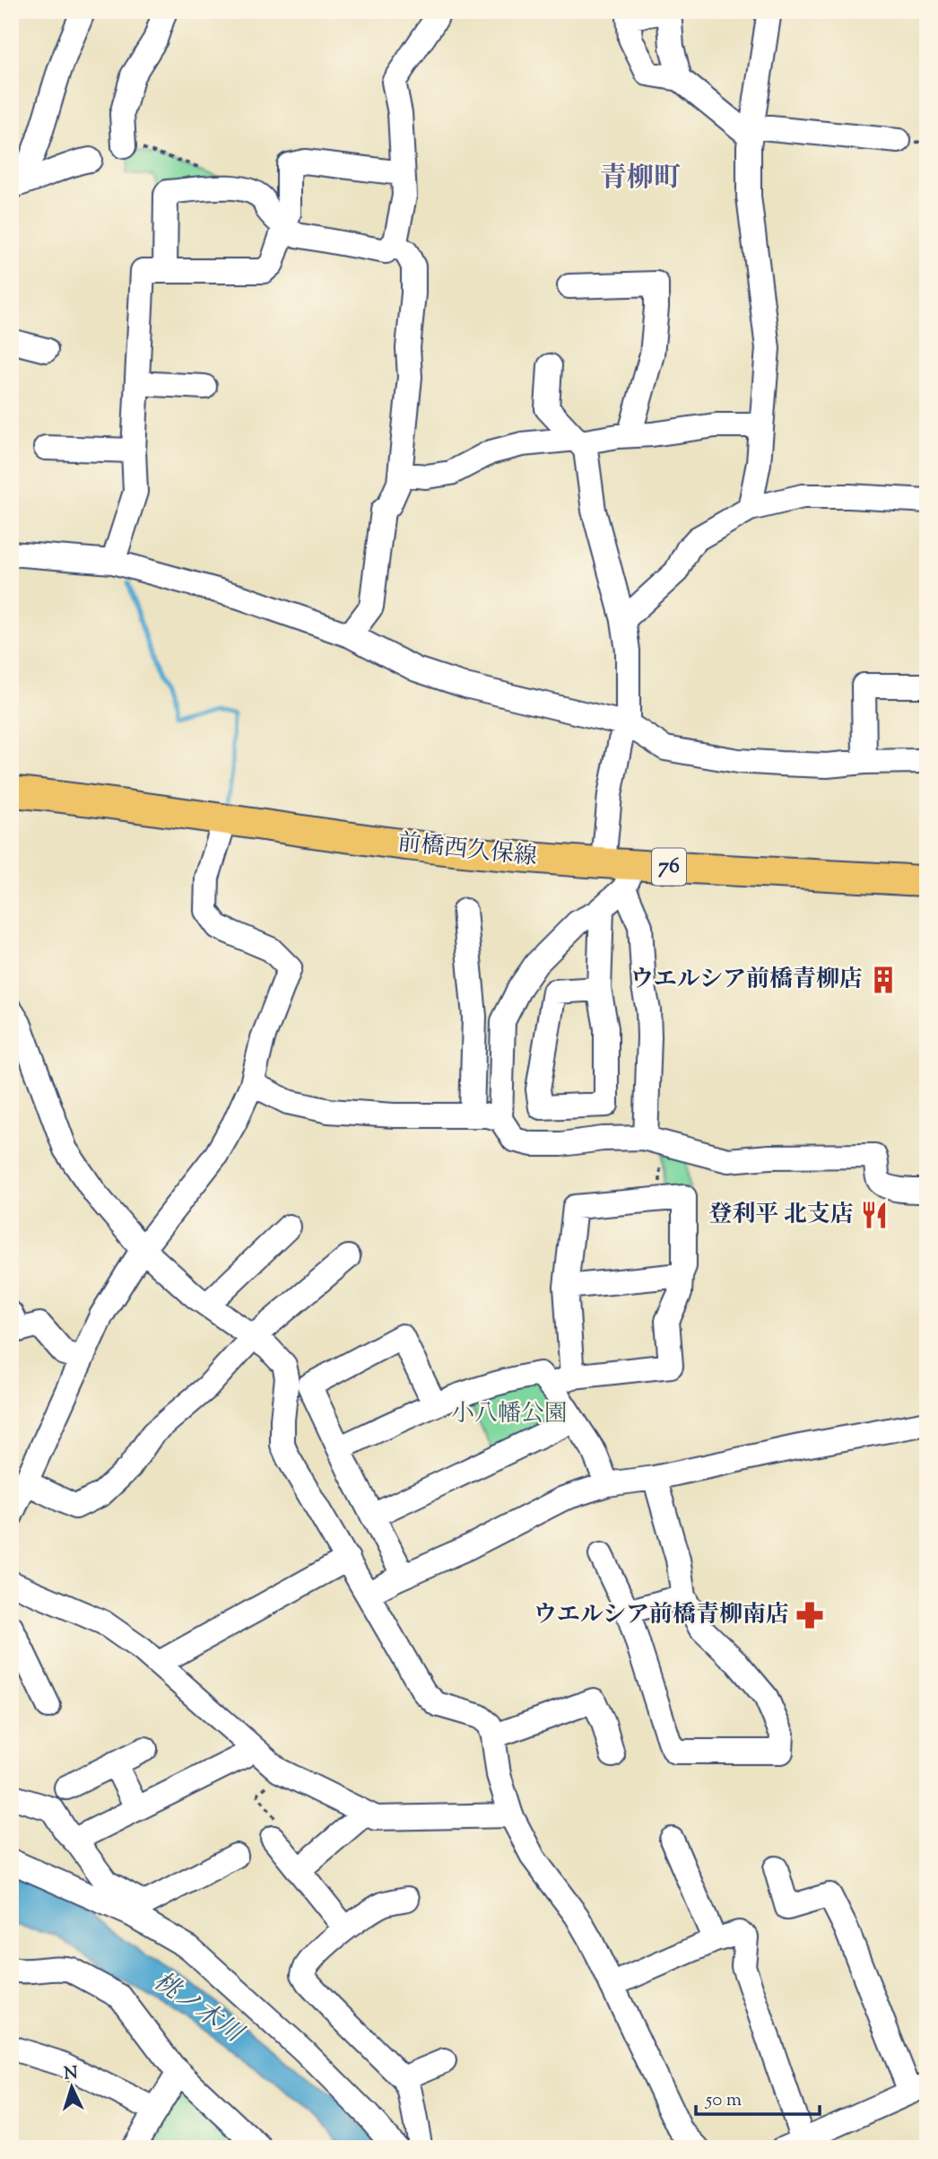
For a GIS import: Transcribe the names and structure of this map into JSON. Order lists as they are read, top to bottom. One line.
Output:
{"streets":{"main road":["前橋西久保線","76"]},"districts":["青柳町"],"water":["桃ノ木川"],"parks":["小八幡公園"],"places":{"building":["ウエルシア前橋青柳店"],"restaurant":["登利平 北支店"],"pharmacy":["ウエルシア前橋青柳南店"]},"scale_bar":"50 m","north":"top"}
